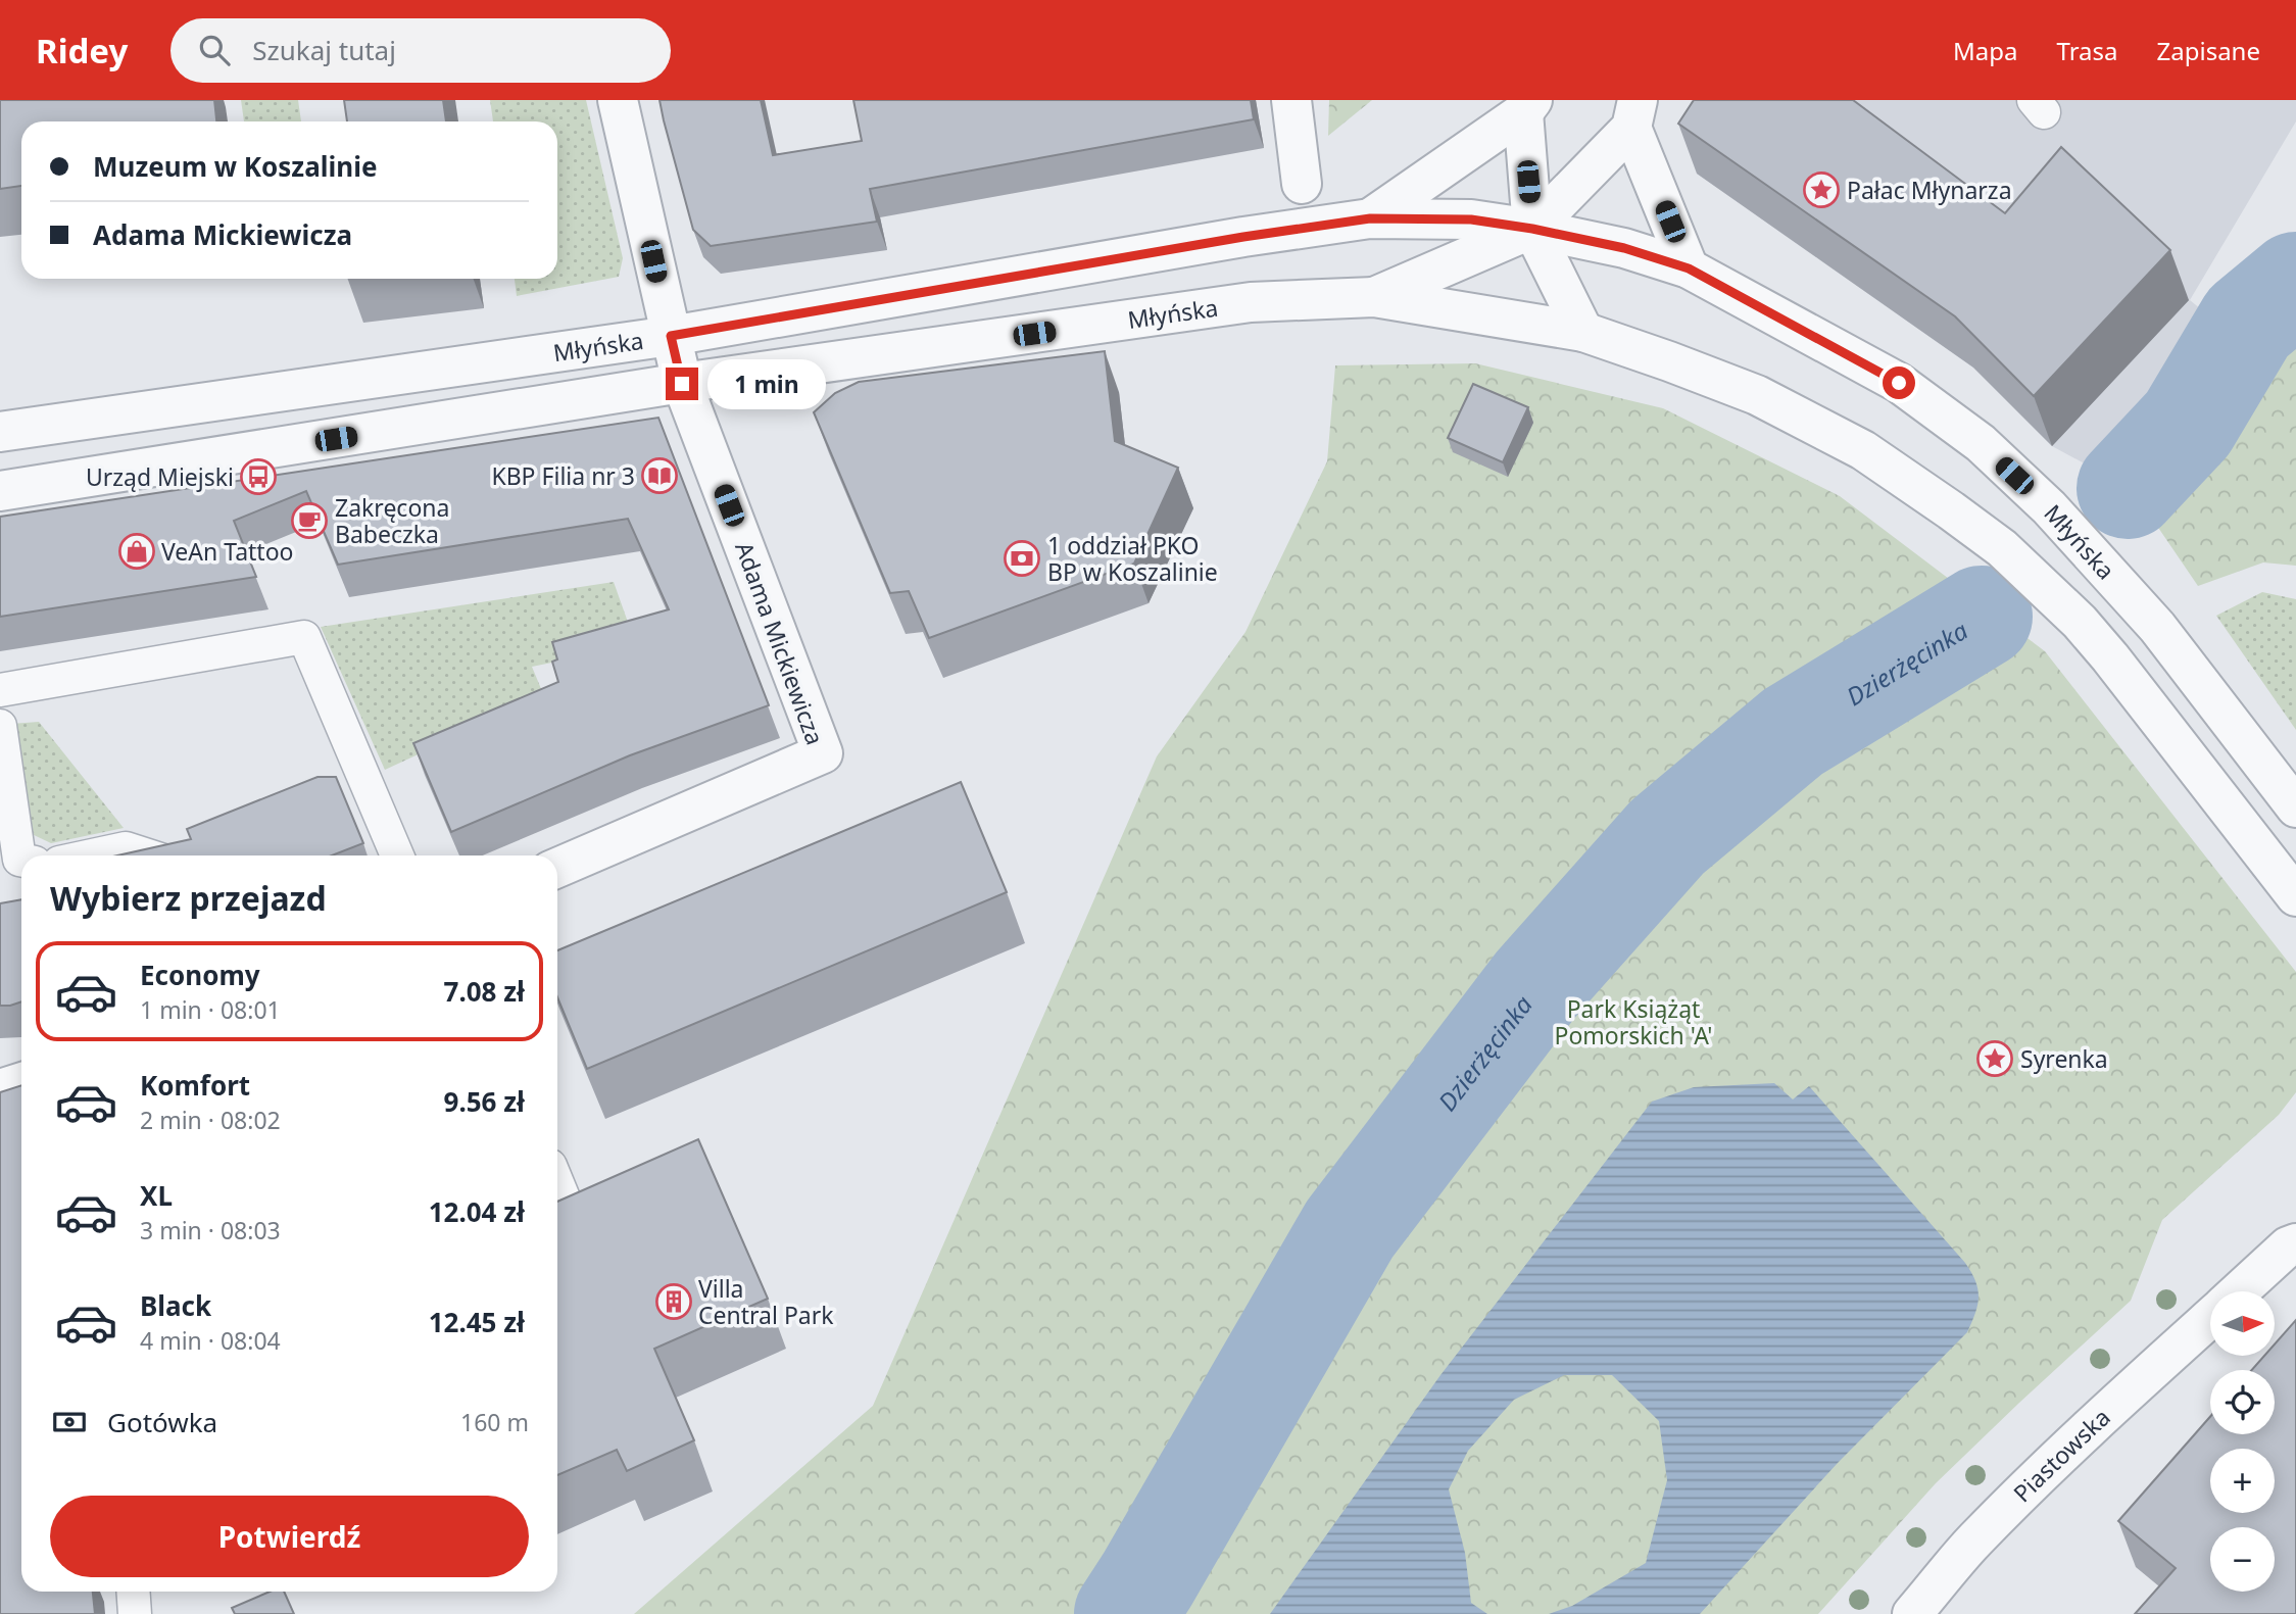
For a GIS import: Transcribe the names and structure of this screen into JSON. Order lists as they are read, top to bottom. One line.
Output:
{"streets":{"street":["Młyńska","Adama Mickiewicza","Piastowska"]},"crossings":[["Młyńska","Adama Mickiewicza"]],"water":["Dzierżęcinka"],"parks":["Park Książąt Pomorskich 'A'"],"places":{"place":["Pałac Młynarza","Syrenka"],"library":["KBP Filia nr 3"],"bus stop":["Urząd Miejski"],"cafe":["Zakręcona Babeczka"],"shop":["VeAn Tattoo"],"bank":["1 oddział PKO BP w Koszalinie"],"building":["Villa Central Park"]},"north":"right","page":{"header":"Ridey","search":"Szukaj tutaj","nav":["Mapa","Trasa","Zapisane"],"banner":["Muzeum w Koszalinie","Adama Mickiewicza"],"bubble":"1 min","heading":"Wybierz przejazd","list":[{"name":"Economy","note":"1 min · 08:01","value":"7.08 zł"},{"name":"Komfort","note":"2 min · 08:02","value":"9.56 zł"},{"name":"XL","note":"3 min · 08:03","value":"12.04 zł"},{"name":"Black","note":"4 min · 08:04","value":"12.45 zł"}],"map_buttons":["+","−"],"pay":["Gotówka","160 m"],"buttons":"Potwierdź"}}
